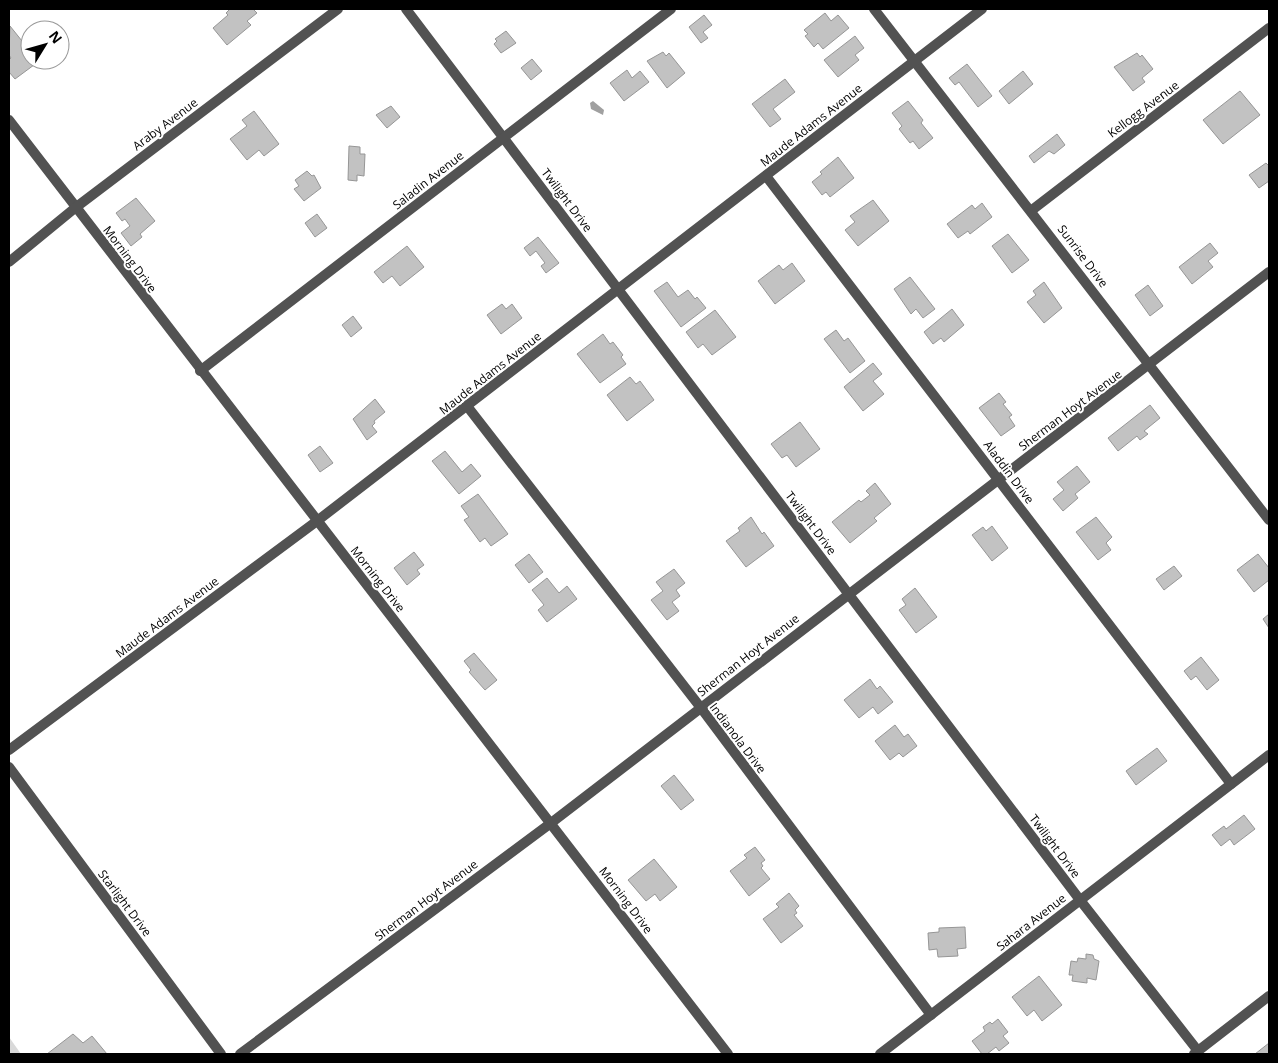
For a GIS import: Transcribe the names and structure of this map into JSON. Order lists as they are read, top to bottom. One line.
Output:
{"streets":{"street":["Kellogg Avenue","Araby Avenue","Maude Adams Avenue","Saladin Avenue","Twilight Drive","Sunrise Drive","Morning Drive","Sherman Hoyt Avenue","Aladdin Drive","Indianola Drive","Starlight Drive","Sahara Avenue"]},"crossings":[["Kellogg Avenue","Sunrise Drive"],["Araby Avenue","Morning Drive"],["Maude Adams Avenue","Twilight Drive"],["Maude Adams Avenue","Sunrise Drive"],["Maude Adams Avenue","Morning Drive"],["Maude Adams Avenue","Aladdin Drive"],["Maude Adams Avenue","Indianola Drive"],["Saladin Avenue","Twilight Drive"],["Saladin Avenue","Morning Drive"],["Twilight Drive","Sherman Hoyt Avenue"],["Twilight Drive","Sahara Avenue"],["Sunrise Drive","Sherman Hoyt Avenue"],["Morning Drive","Sherman Hoyt Avenue"],["Sherman Hoyt Avenue","Aladdin Drive"],["Sherman Hoyt Avenue","Indianola Drive"],["Aladdin Drive","Sahara Avenue"],["Indianola Drive","Sahara Avenue"]],"north":"top right"}
